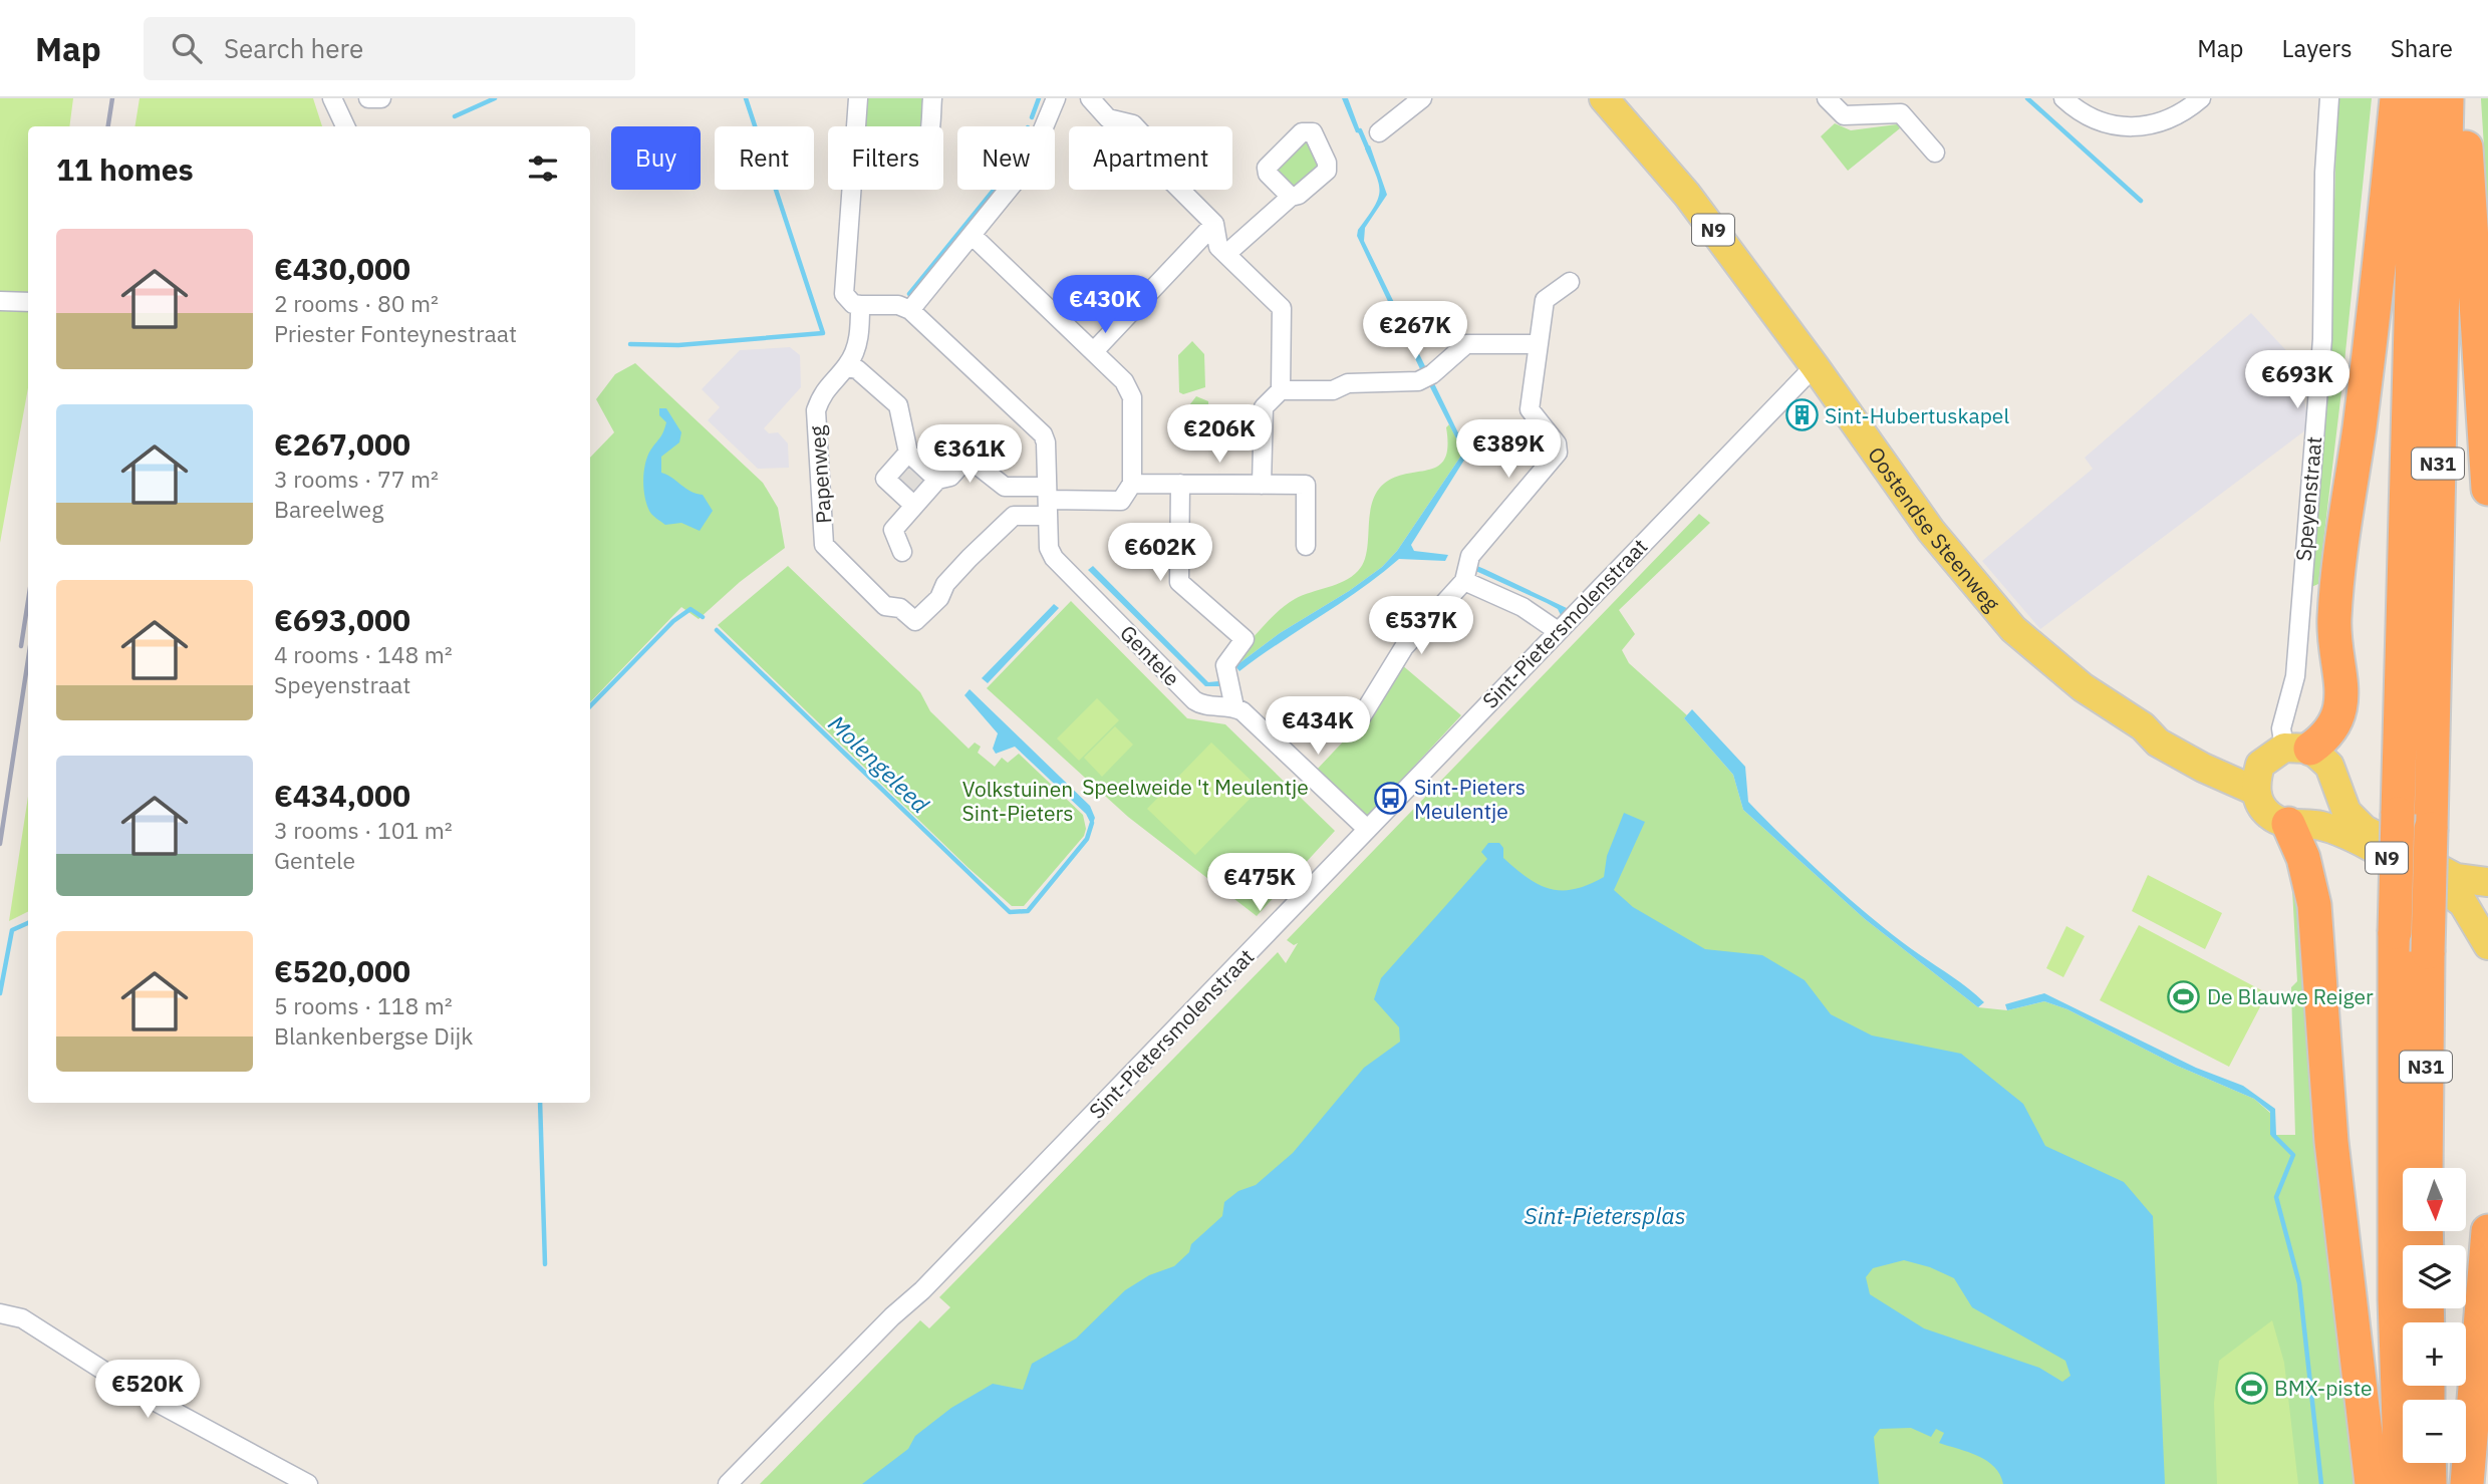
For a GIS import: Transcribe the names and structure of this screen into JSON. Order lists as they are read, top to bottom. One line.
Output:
{"streets":{"highway":["N31"],"main road":["N9","Oostendse Steenweg"],"street":["Papenweg","Speyenstraat","Sint-Pietersmolenstraat","Gentele"]},"crossings":[["N9","Speyenstraat"],["N9","Oostendse Steenweg"],["Papenweg","Gentele"],["Oostendse Steenweg","Sint-Pietersmolenstraat"]],"water":["Molengeleed","Sint-Pietersplas"],"parks":["Speelweide 't Meulentje","Volkstuinen Sint-Pieters"],"places":{"building":["Sint-Hubertuskapel"],"bus stop":["Sint-Pieters Meulentje"],"sports":["De Blauwe Reiger","BMX-piste"]},"north":"bottom","page":{"header":"Map","search":"Search here","nav":["Map","Layers","Share"],"chip":["Buy","Rent","Filters","New","Apartment"],"heading":"11 homes","list":[{"name":"€430,000","note":"2 rooms · 80 m² · Priester Fonteynestraat"},{"name":"€267,000","note":"3 rooms · 77 m² · Bareelweg"},{"name":"€693,000","note":"4 rooms · 148 m² · Speyenstraat"},{"name":"€434,000","note":"3 rooms · 101 m² · Gentele"},{"name":"€520,000","note":"5 rooms · 118 m² · Blankenbergse Dijk"}],"price":["€430K","€267K","€693K","€206K","€389K","€361K","€602K","€537K","€434K","€475K","€520K"],"map_buttons":["+","−"]}}
